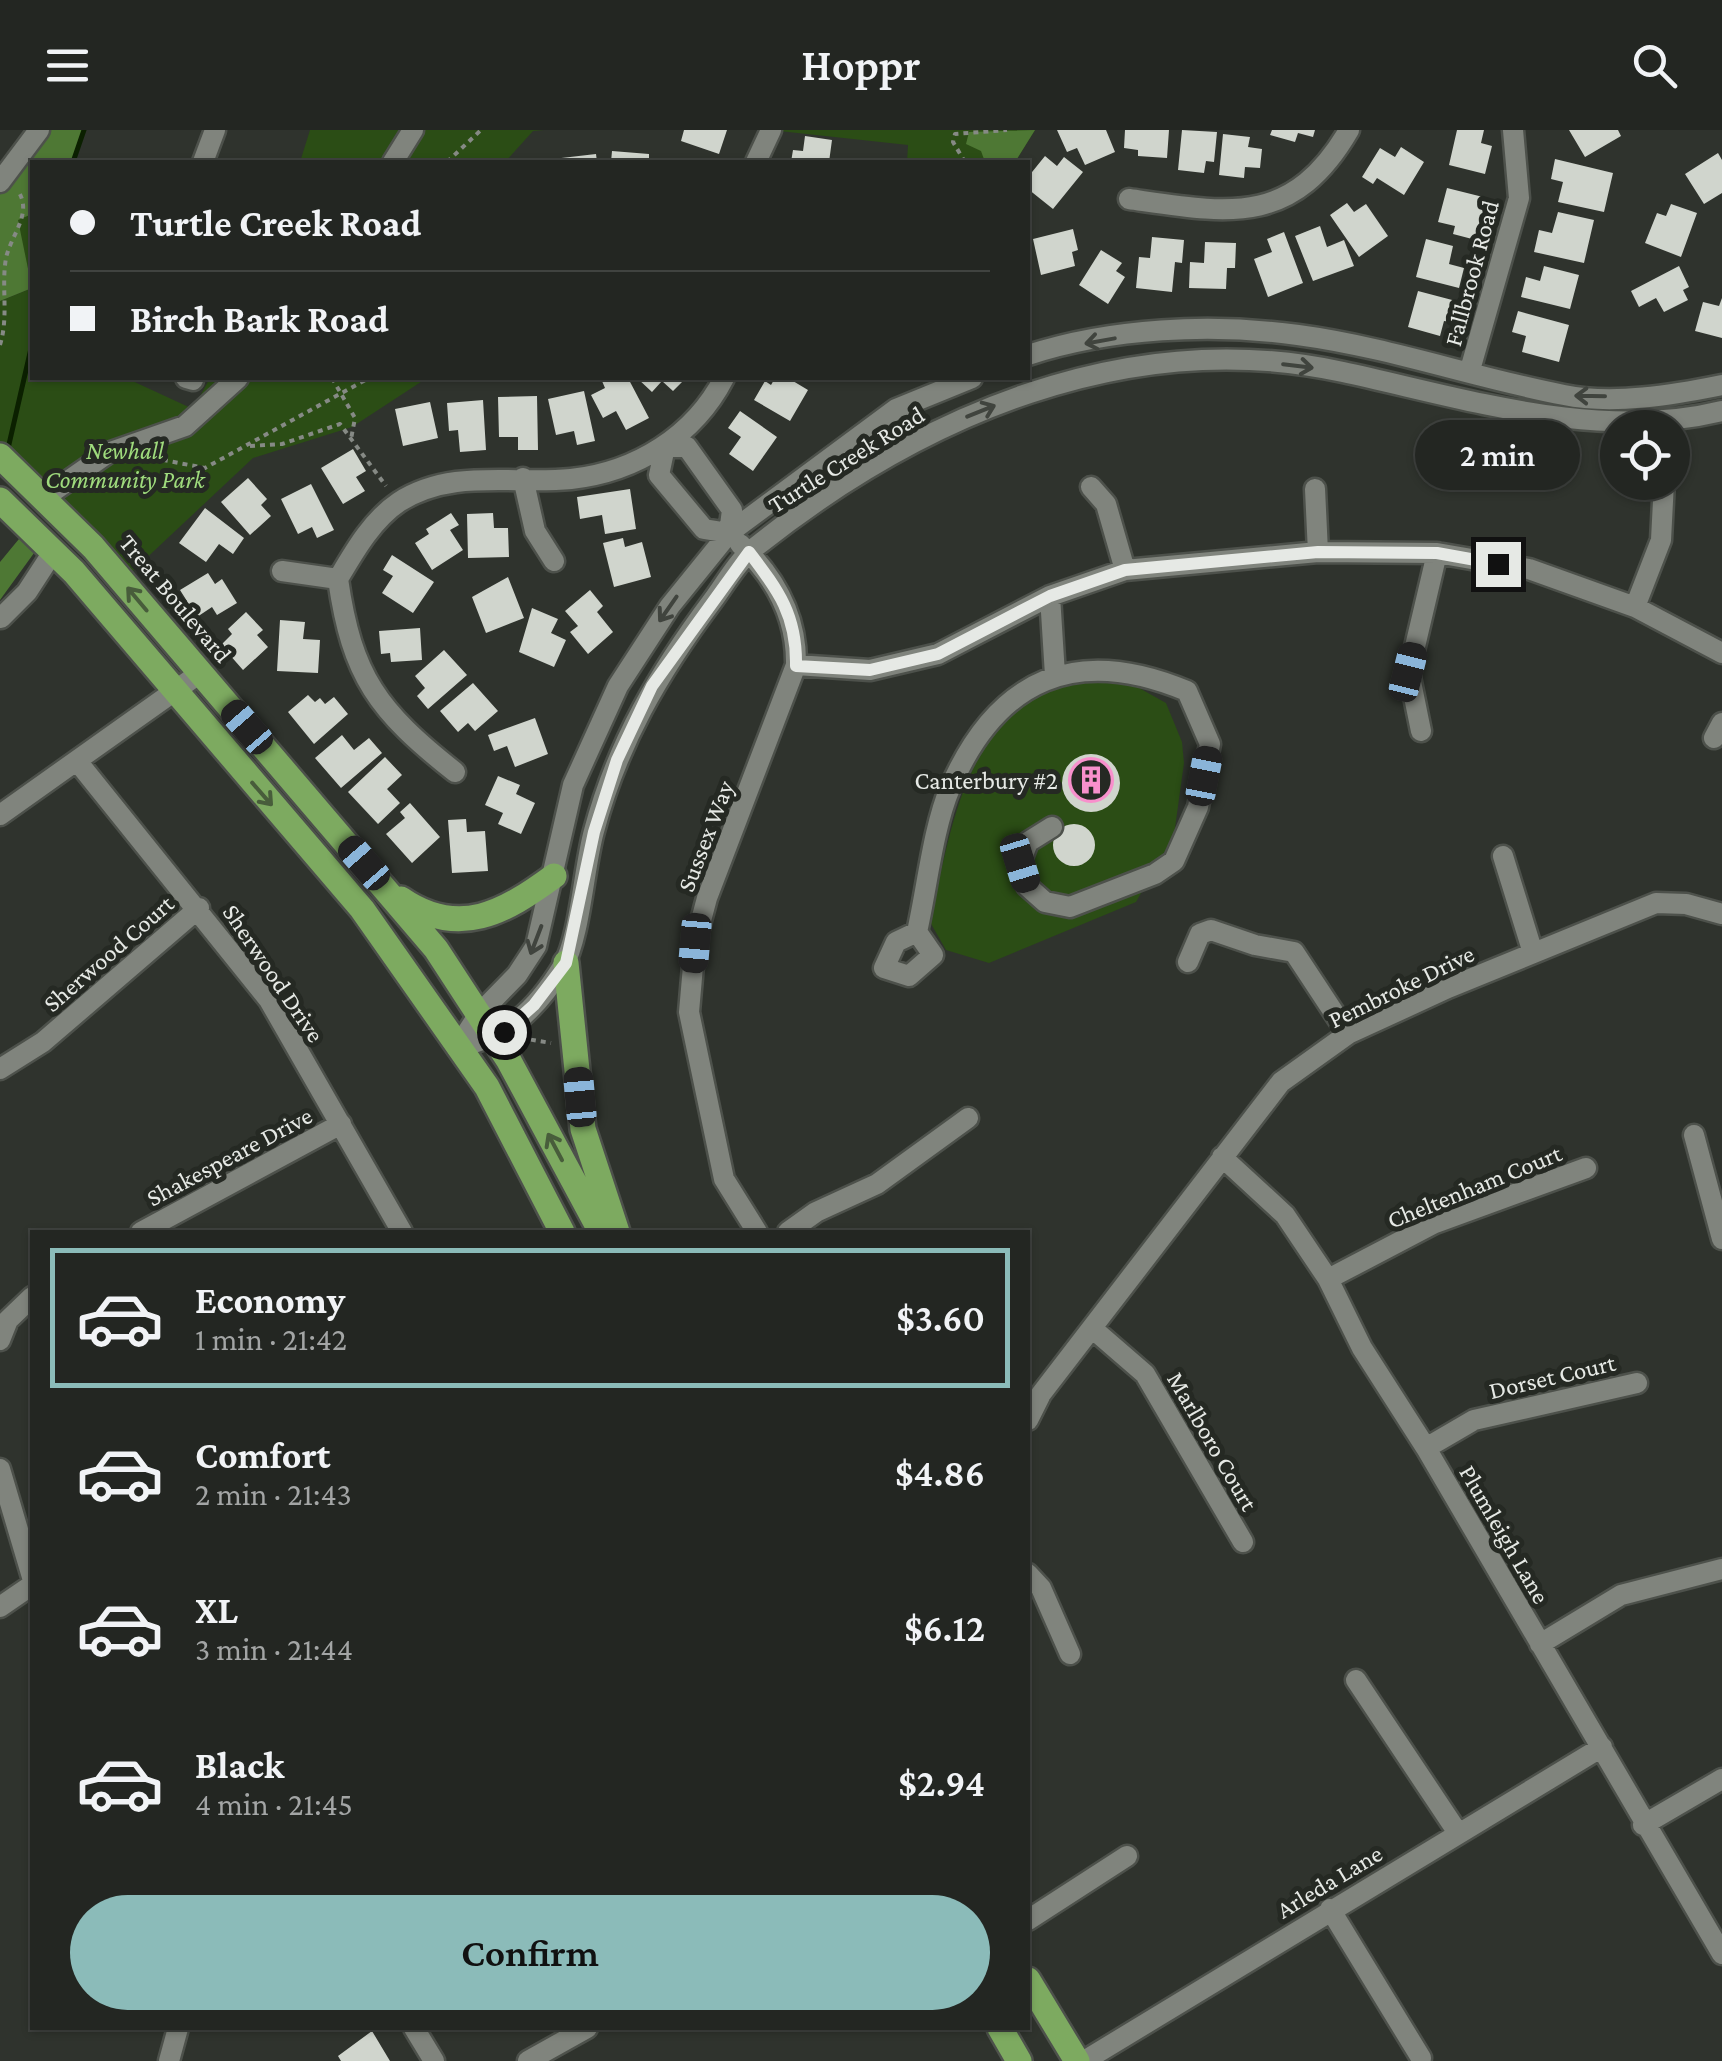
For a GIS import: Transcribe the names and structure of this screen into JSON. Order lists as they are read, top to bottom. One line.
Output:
{"streets":{"main road":["Treat Boulevard"],"street":["Fallbrook Road","Turtle Creek Road","Sussex Way","Sherwood Court","Sherwood Drive","Pembroke Drive","Shakespeare Drive","Cheltenham Court","Dorset Court","Marlboro Court","Plumleigh Lane","Arleda Lane"]},"crossings":[["Turtle Creek Road","Treat Boulevard"],["Turtle Creek Road","Sussex Way"],["Sherwood Court","Sherwood Drive"],["Sherwood Drive","Shakespeare Drive"],["Pembroke Drive","Marlboro Court"],["Pembroke Drive","Plumleigh Lane"],["Cheltenham Court","Plumleigh Lane"],["Dorset Court","Plumleigh Lane"],["Plumleigh Lane","Arleda Lane"]],"parks":["Newhall Community Park"],"places":{"building":["Canterbury #2"]},"page":{"header":"Hoppr","banner":["Turtle Creek Road","Birch Bark Road"],"bubble":"2 min","list":[{"name":"Economy","note":"1 min · 21:42","value":"$3.60"},{"name":"Comfort","note":"2 min · 21:43","value":"$4.86"},{"name":"XL","note":"3 min · 21:44","value":"$6.12"},{"name":"Black","note":"4 min · 21:45","value":"$2.94"}],"buttons":"Confirm"}}
